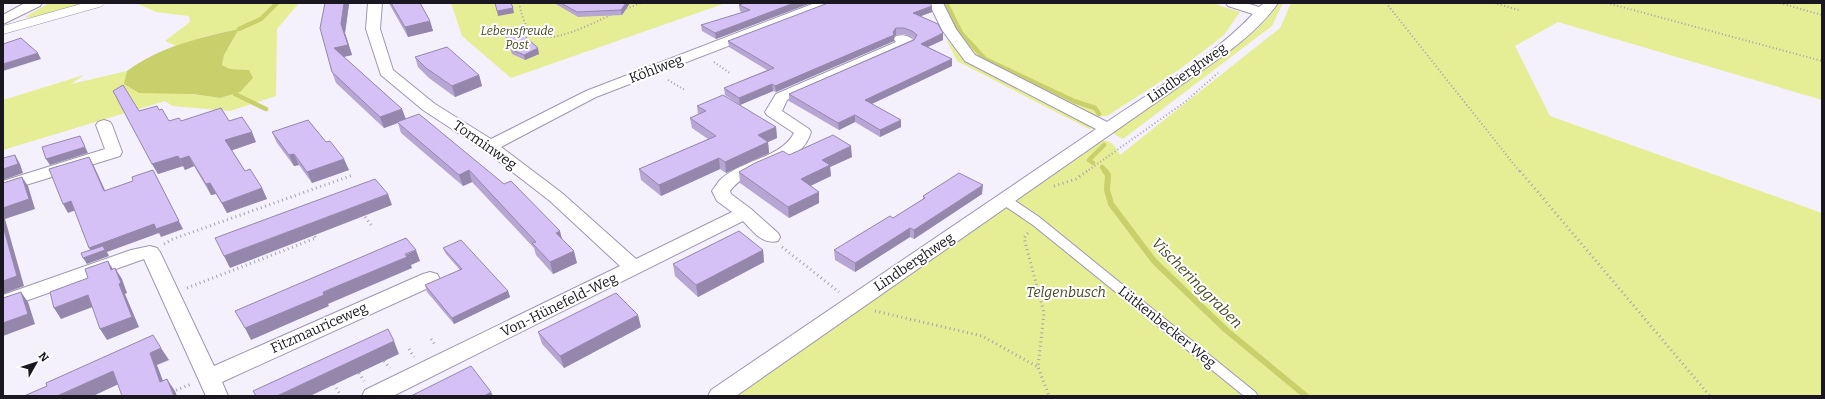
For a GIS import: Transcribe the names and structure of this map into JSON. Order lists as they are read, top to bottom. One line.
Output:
{"streets":{"street":["Köhlweg","Lindberghweg","Torminweg","Von-Hünefeld-Weg","Fitzmauriceweg"],"lane":["Lütkenbecker Weg"]},"crossings":[["Köhlweg","Torminweg"],["Lindberghweg","Lütkenbecker Weg"],["Torminweg","Von-Hünefeld-Weg"]],"water":["Vischeringgraben"],"parks":["Lebensfreude Post","Telgenbusch"],"north":"top right"}
